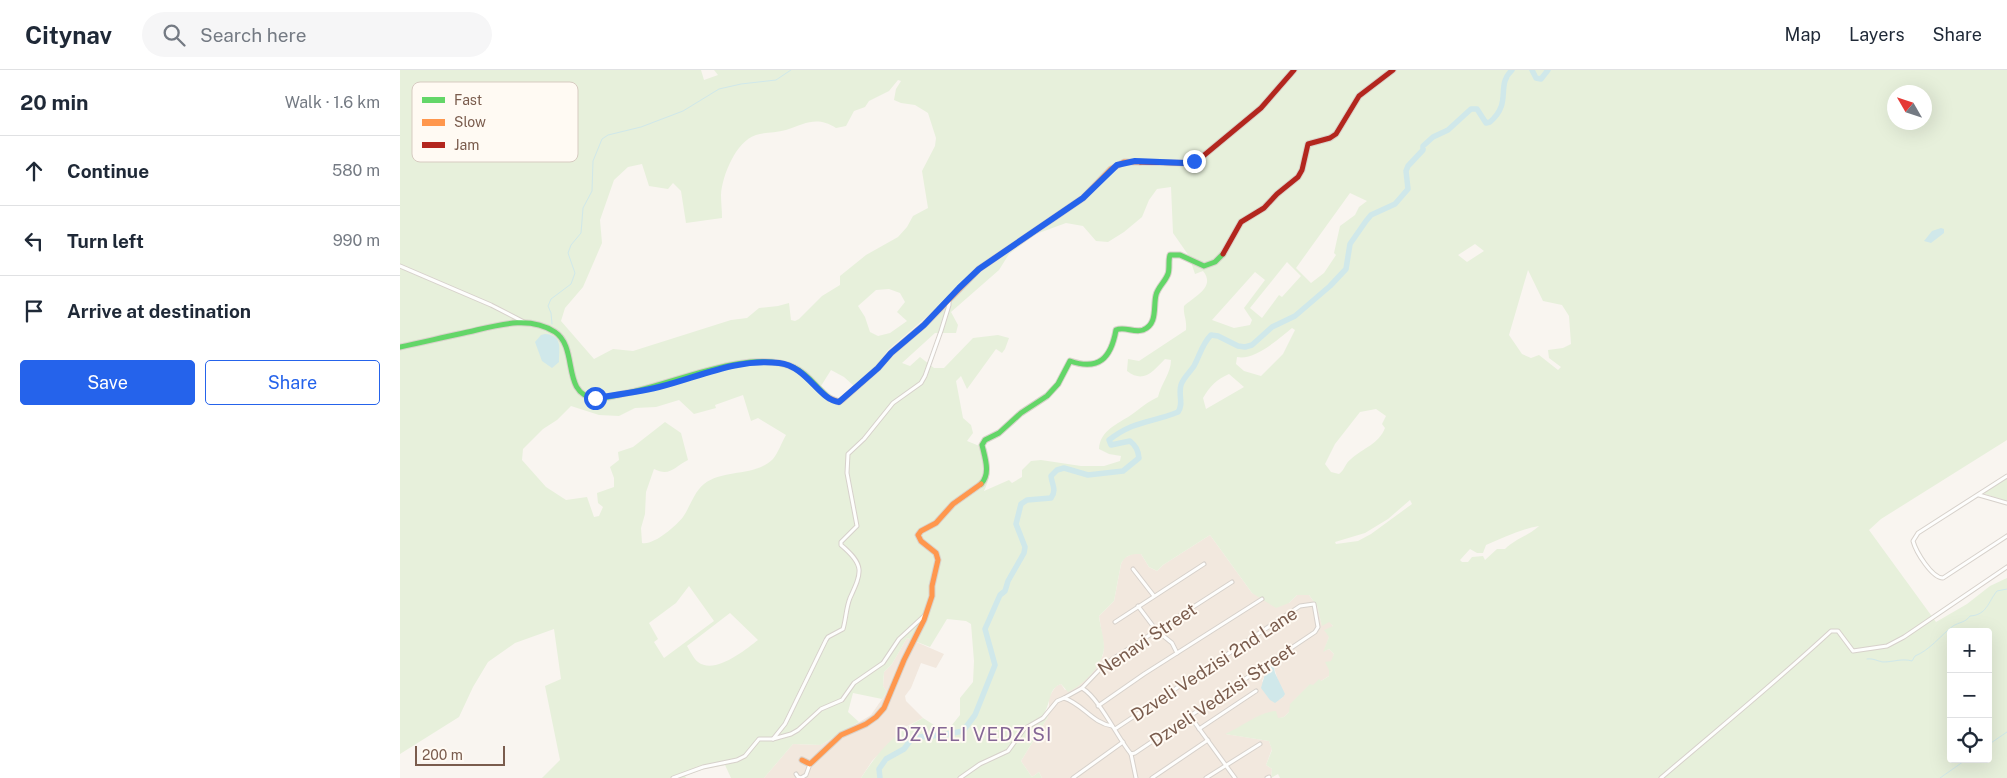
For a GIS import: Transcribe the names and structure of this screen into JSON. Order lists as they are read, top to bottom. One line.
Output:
{"streets":{"street":["Nenavi Street","Dzveli Vedzisi 2nd Lane","Dzveli Vedzisi Street"]},"crossings":[["Nenavi Street","Dzveli Vedzisi Street"],["Dzveli Vedzisi 2nd Lane","Dzveli Vedzisi Street"]],"districts":["DZVELI VEDZISI"],"legend":["Fast","Slow","Jam"],"scale_bar":"200 m","north":"top left","page":{"header":"Citynav","search":"Search here","nav":["Map","Layers","Share"],"heading":["20 min","Walk · 1.6 km"],"list":[["Continue","580 m"],["Turn left","990 m"],"Arrive at destination"],"buttons":["Save","Share"],"map_buttons":["+","−"],"scale":"200 m"}}
